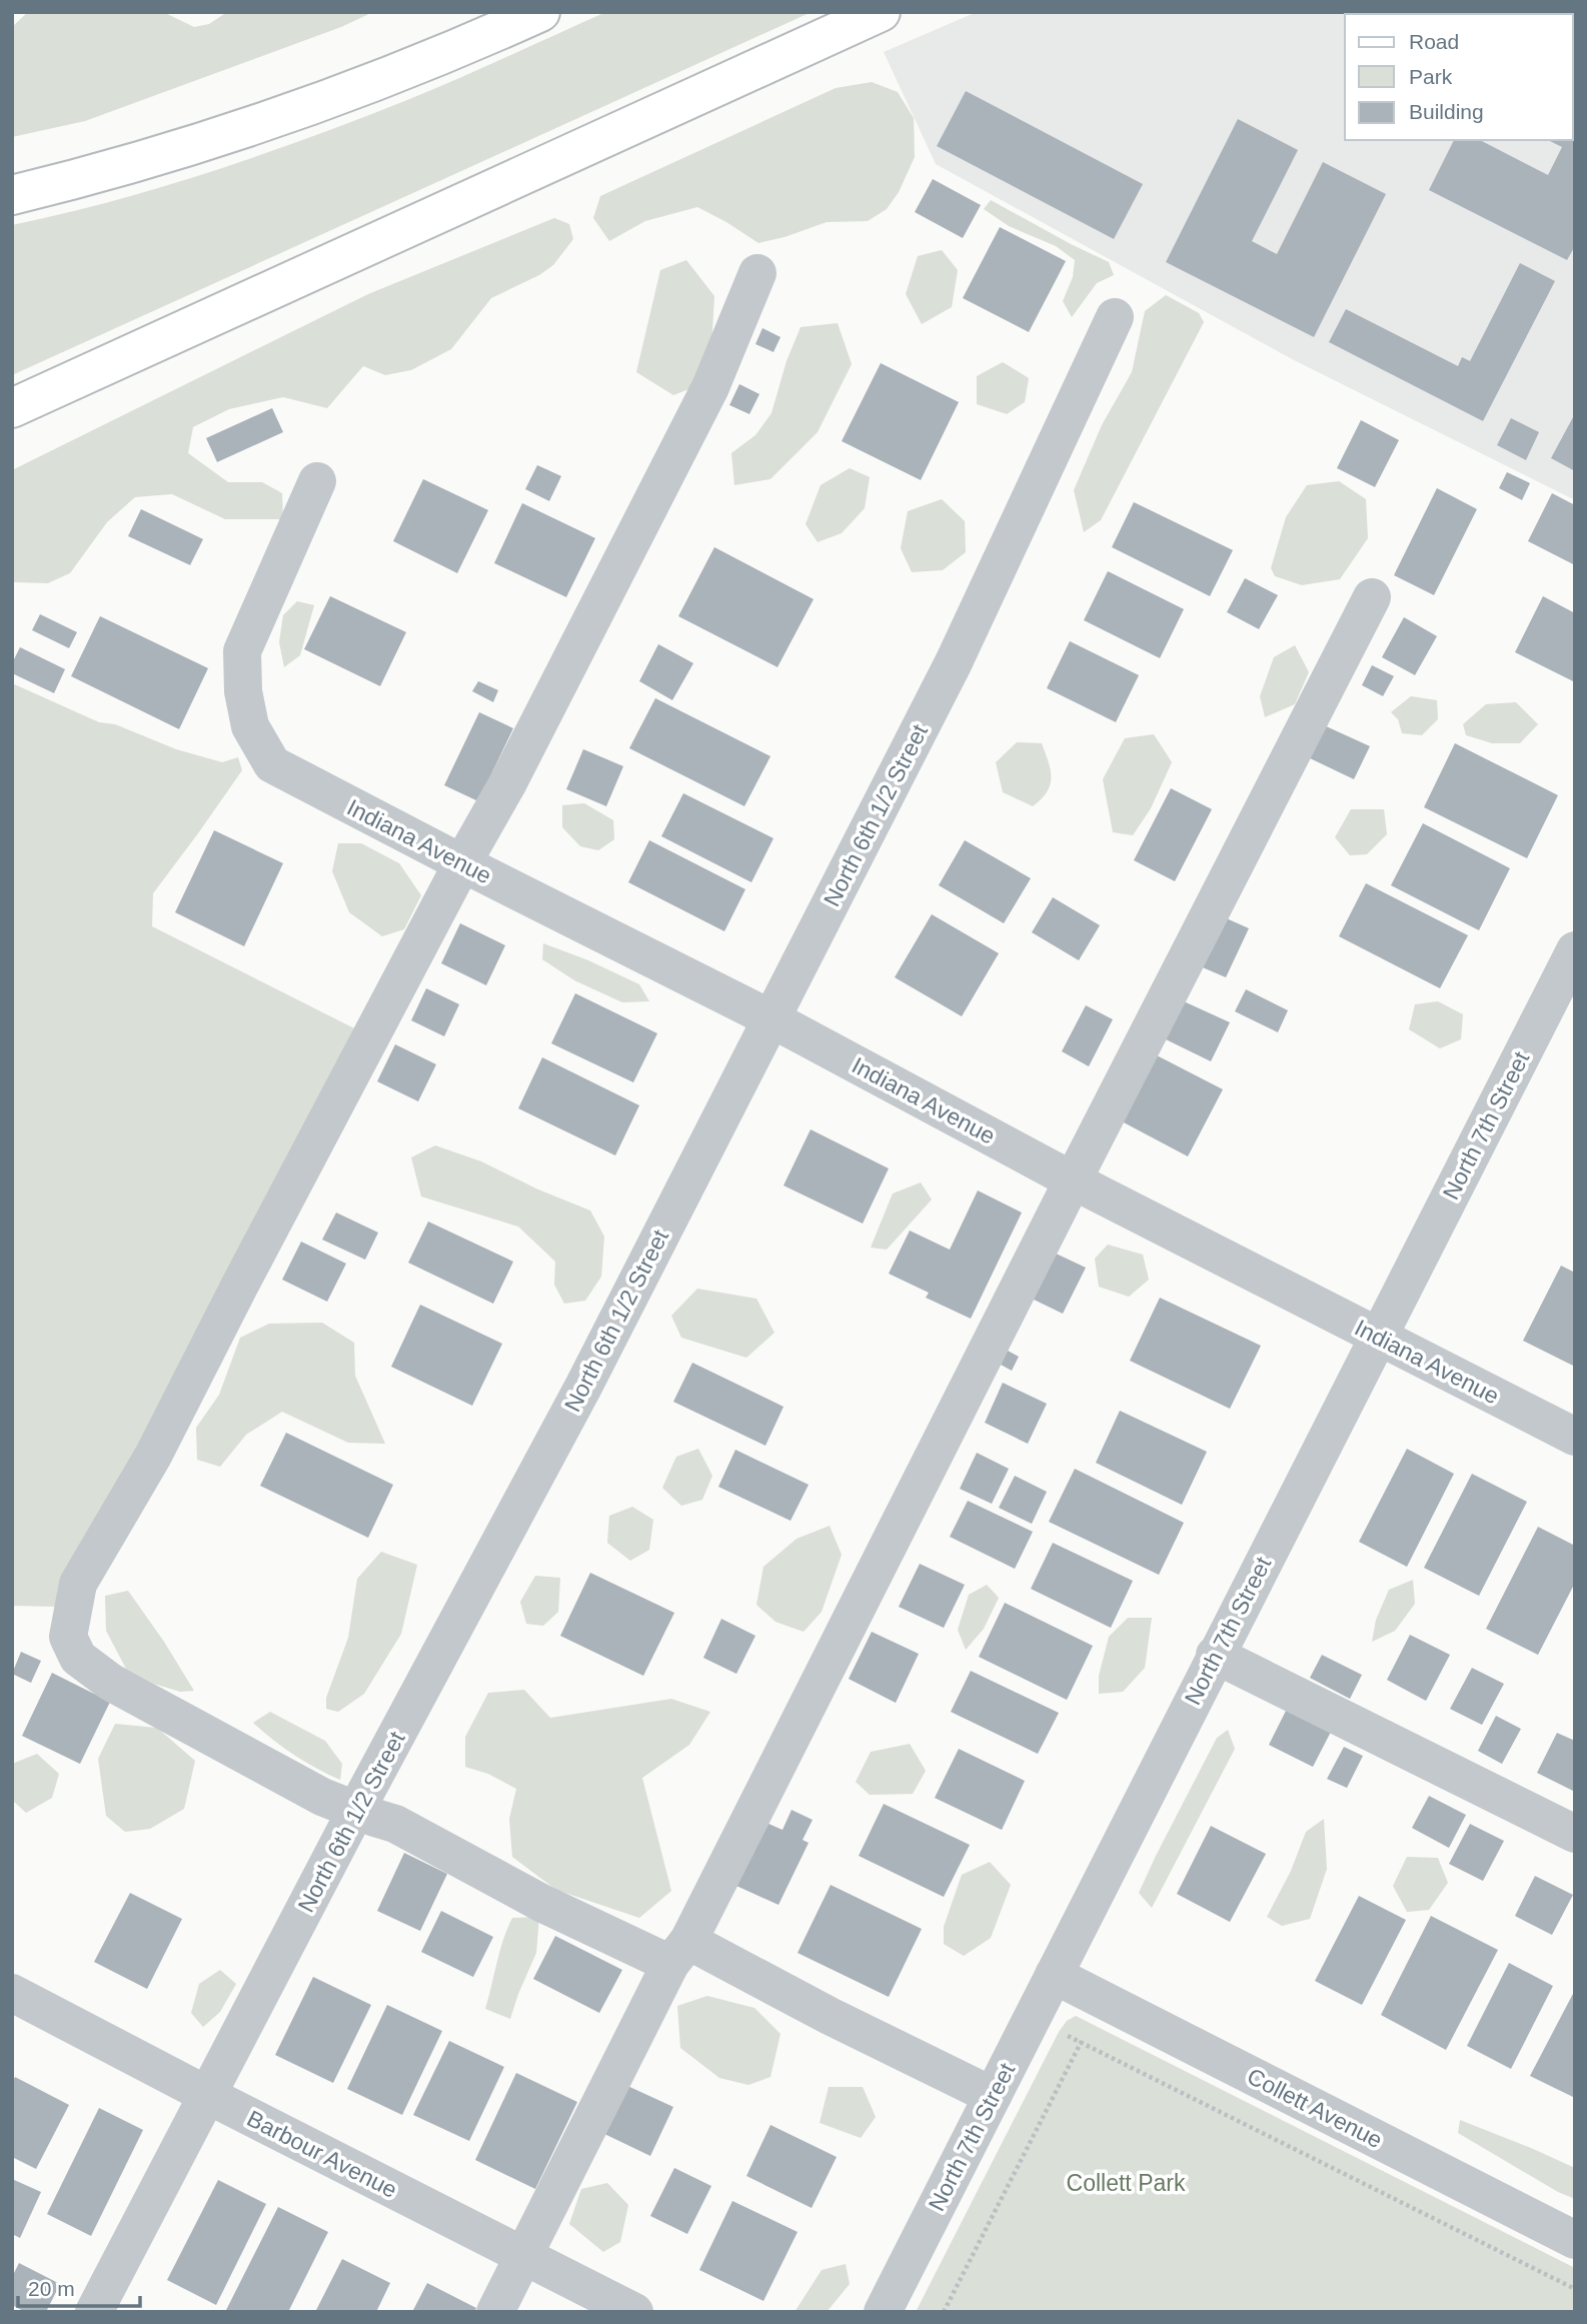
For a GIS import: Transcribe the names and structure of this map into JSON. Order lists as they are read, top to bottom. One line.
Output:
{"streets":{"street":["North 6th 1/2 Street","Indiana Avenue","North 7th Street","Collett Avenue","Barbour Avenue"]},"crossings":[["North 6th 1/2 Street","Indiana Avenue"],["North 6th 1/2 Street","Barbour Avenue"],["Indiana Avenue","North 7th Street"],["North 7th Street","Collett Avenue"]],"parks":["Collett Park"],"legend":["Road","Park","Building"],"scale_bar":"20 m"}
